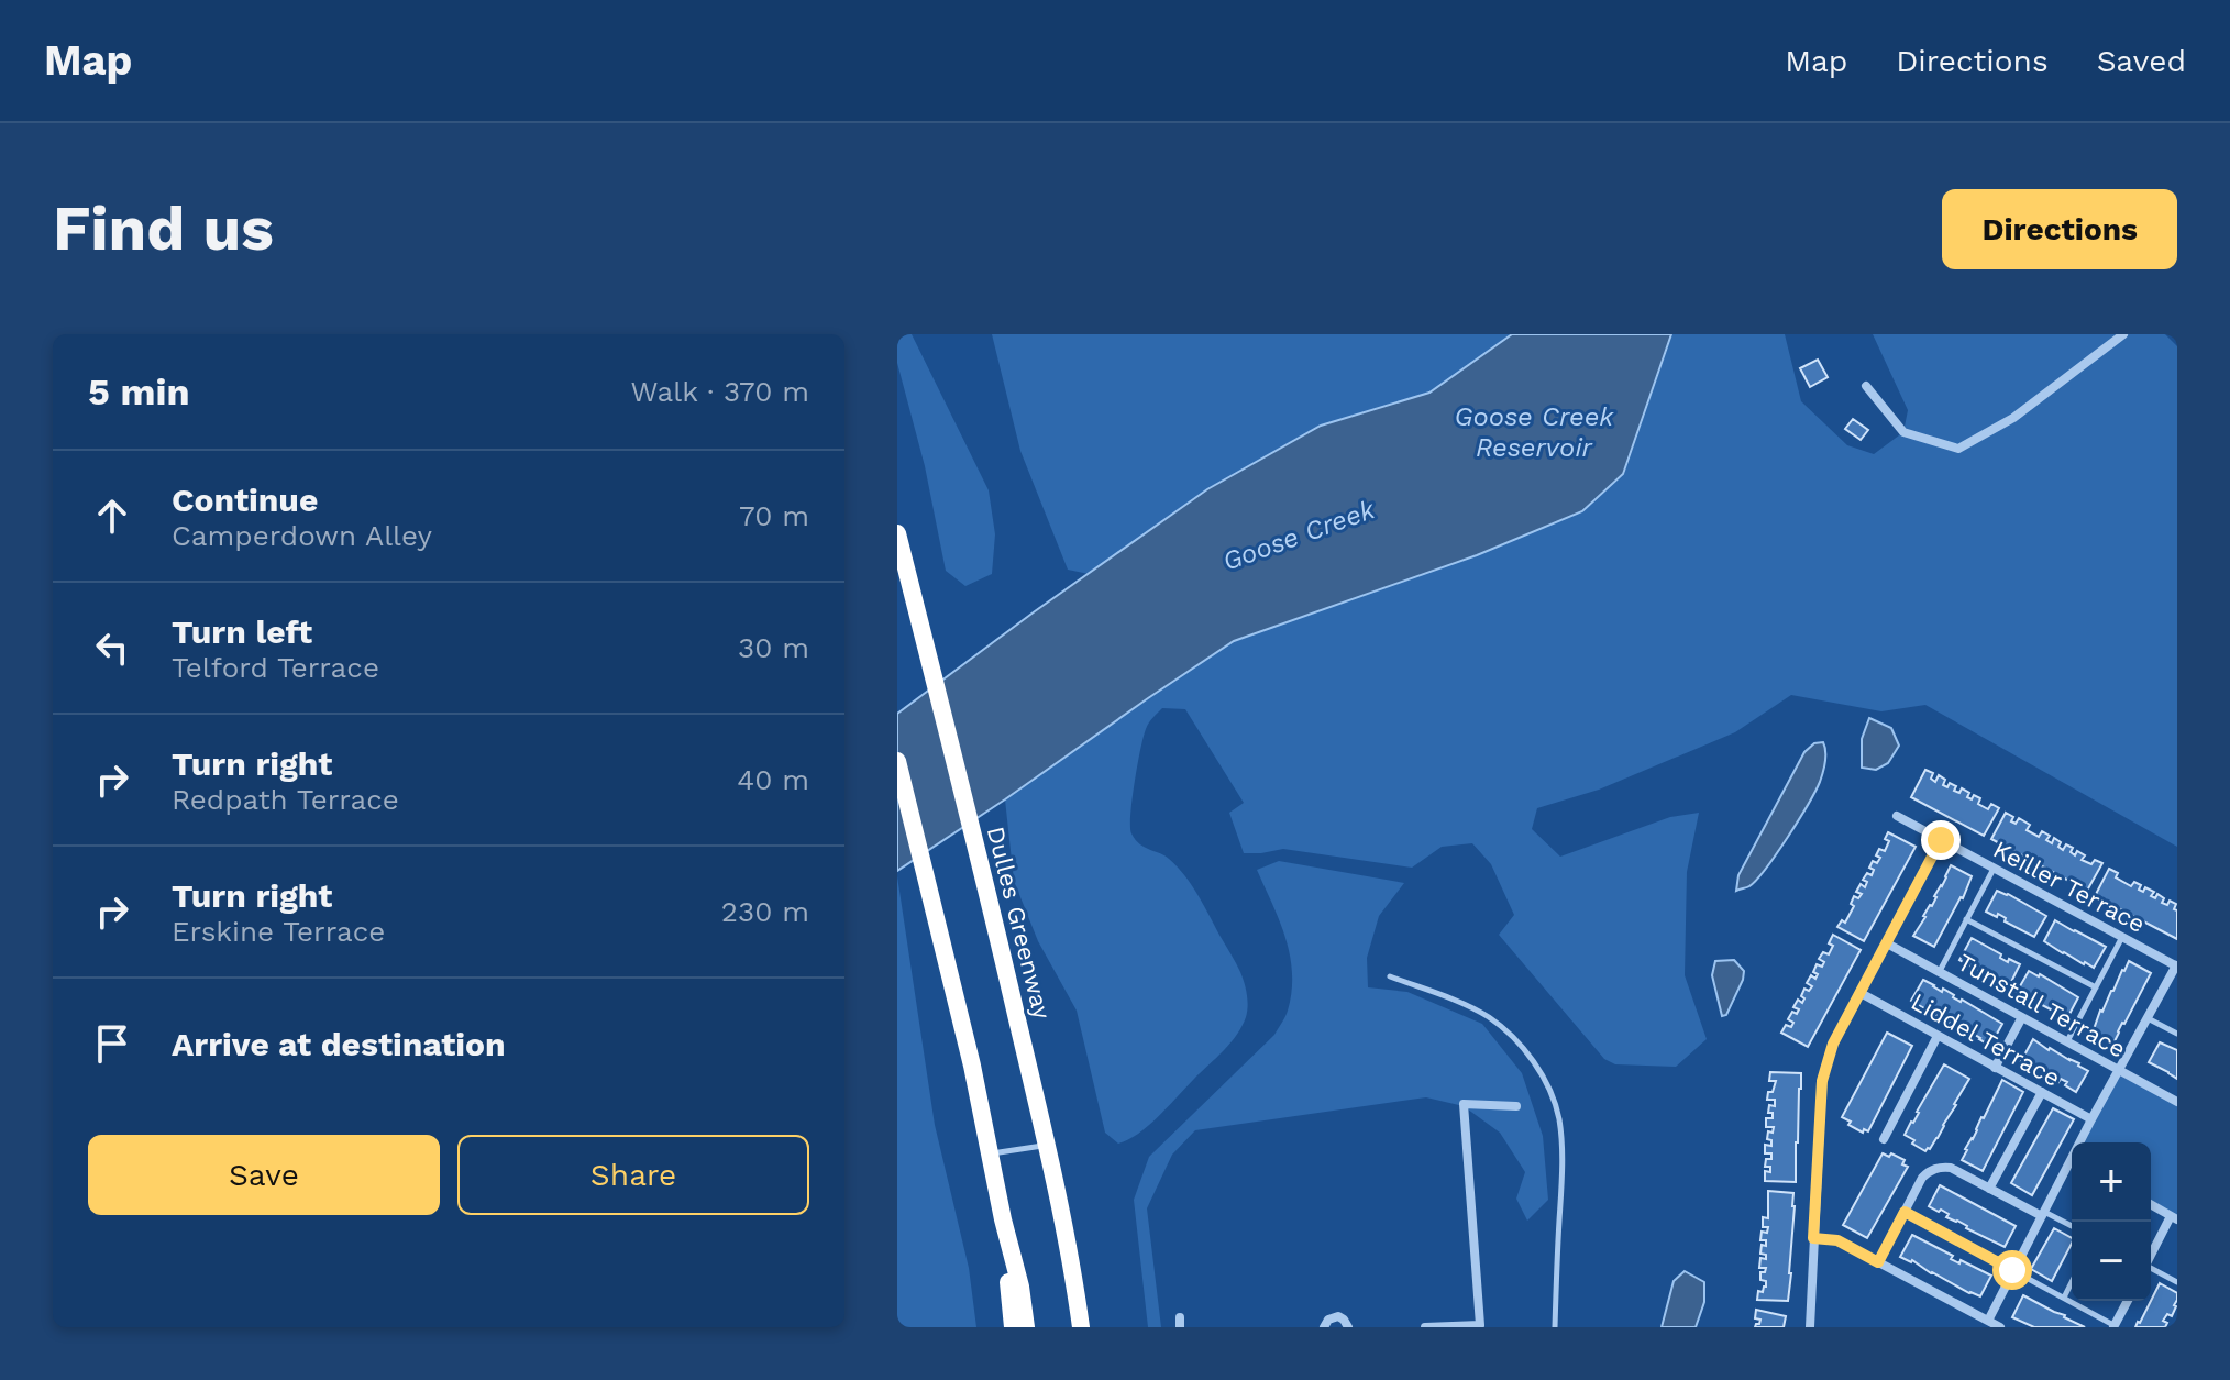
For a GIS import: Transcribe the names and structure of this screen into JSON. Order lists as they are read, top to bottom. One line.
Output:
{"streets":{"highway":["Dulles Greenway"],"street":["Keiller Terrace","Tunstall Terrace","Liddel Terrace"]},"water":["Goose Creek Reservoir","Goose Creek"],"page":{"header":"Map","nav":["Map","Directions","Saved"],"buttons":["Directions",["Save","Share"]],"title":"Find us","heading":["5 min","Walk · 370 m"],"list":[["Continue","Camperdown Alley","70 m"],["Turn left","Telford Terrace","30 m"],["Turn right","Redpath Terrace","40 m"],["Turn right","Erskine Terrace","230 m"],"Arrive at destination"],"map_buttons":["+","−"]}}
